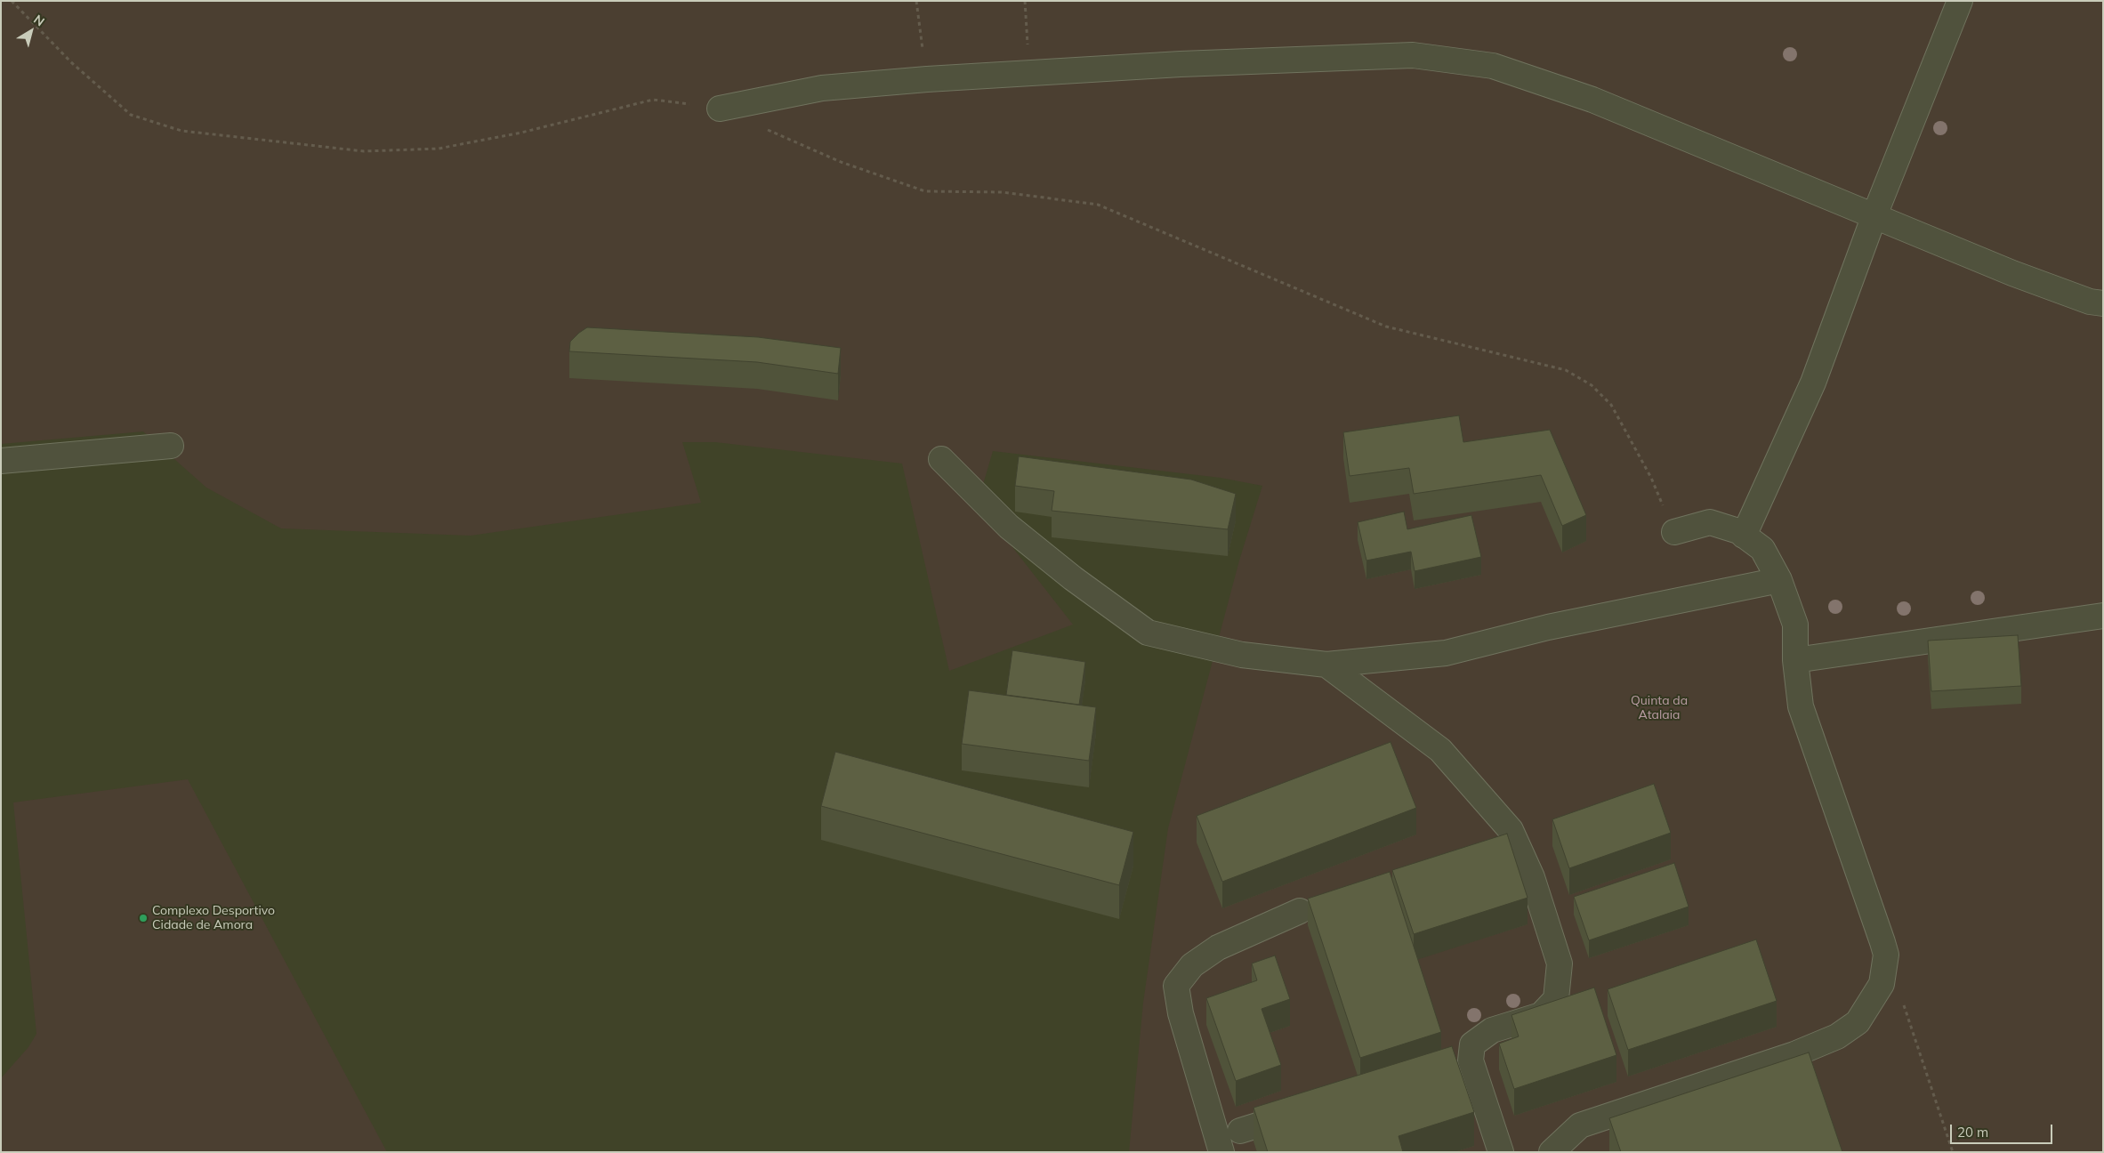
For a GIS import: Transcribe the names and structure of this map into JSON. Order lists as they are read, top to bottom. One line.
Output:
{"parks":["Quinta da Atalaia"],"places":["Complexo Desportivo Cidade de Amora"],"scale_bar":"20 m","north":"top right"}
